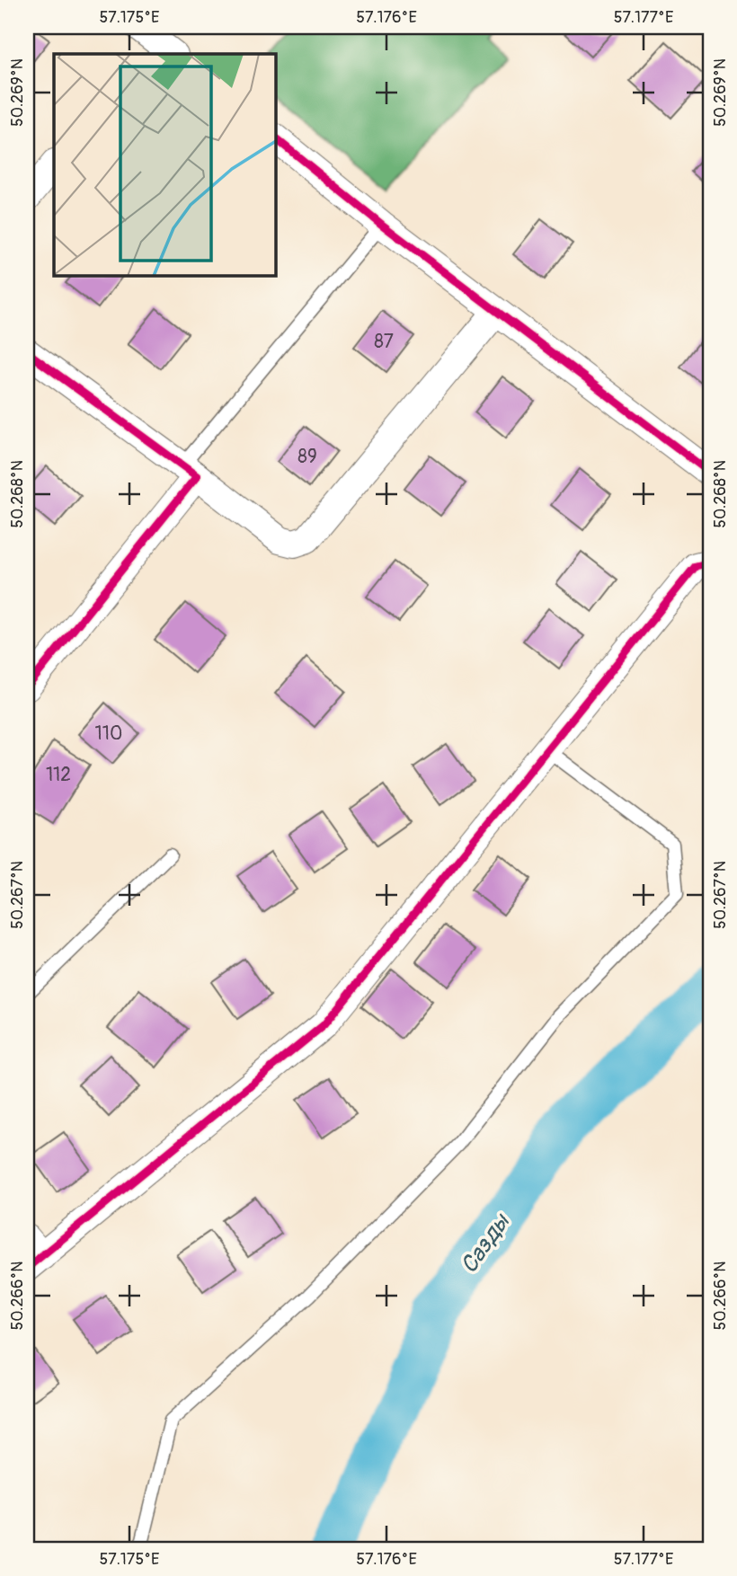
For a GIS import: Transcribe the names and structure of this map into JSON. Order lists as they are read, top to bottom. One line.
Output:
{"water":["Сазды"],"house_numbers":["87","89","110","112"],"coordinates":["57.175°E","57.176°E","57.177°E","50.269°N","50.268°N","50.267°N","50.266°N"]}
